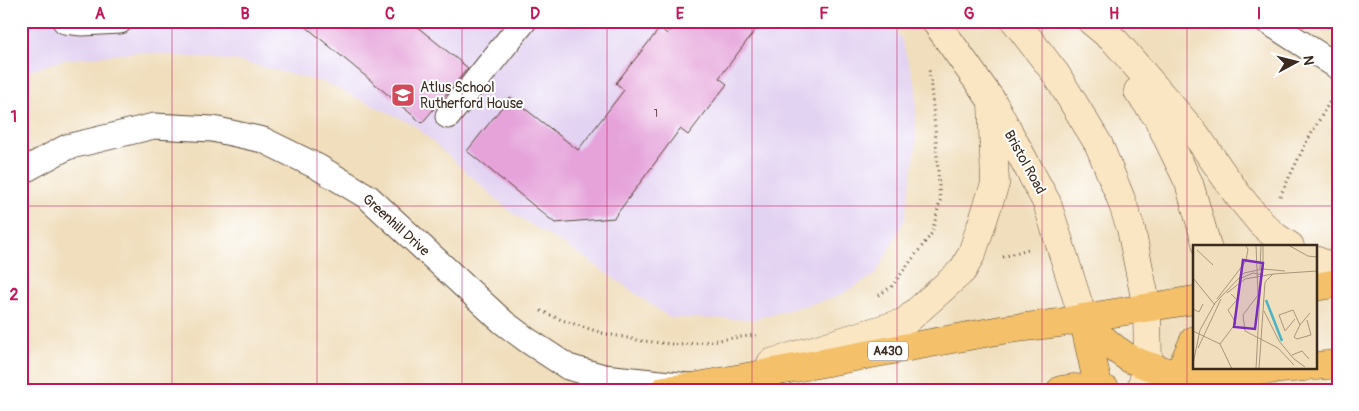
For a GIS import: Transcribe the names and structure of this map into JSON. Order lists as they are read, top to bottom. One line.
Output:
{"streets":{"main road":["Bristol Road","A430"],"street":["Greenhill Drive"]},"crossings":[["Bristol Road","A430"],["Greenhill Drive","A430"]],"places":{"school or university":["Atlus School Rutherford House"]},"house_numbers":["1"],"north":"right","grid":{"columns":["A","B","C","D","E","F","G","H","I"],"rows":["1","2"]}}
